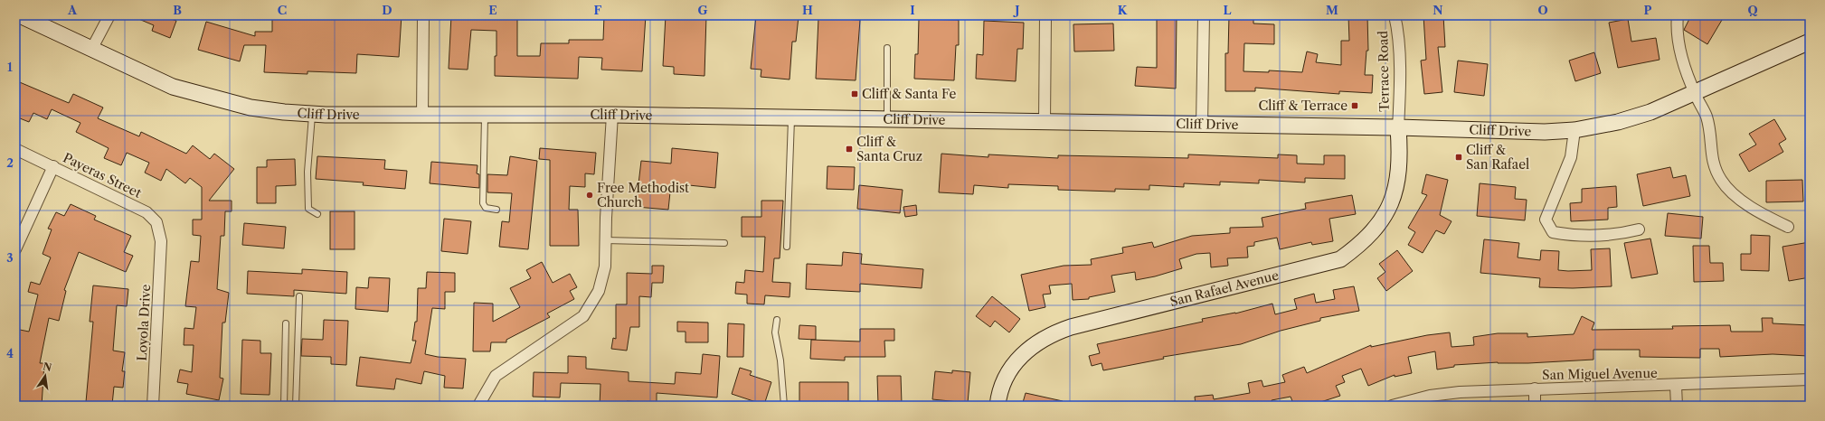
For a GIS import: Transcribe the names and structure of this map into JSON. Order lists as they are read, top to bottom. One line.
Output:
{"streets":{"main road":["Cliff Drive","San Rafael Avenue"],"street":["Terrace Road","Payeras Street","Loyola Drive","San Miguel Avenue"]},"crossings":[["Terrace Road","Cliff Drive"],["Terrace Road","San Rafael Avenue"],["Cliff Drive","San Rafael Avenue"],["Payeras Street","Loyola Drive"]],"places":{"transit":["Cliff & Santa Fe","Cliff & Terrace","Cliff & Santa Cruz","Cliff & San Rafael"],"other":["Free Methodist Church"]},"north":"top","grid":{"columns":["A","B","C","D","E","F","G","H","I","J","K","L","M","N","O","P","Q"],"rows":["1","2","3","4"]}}
